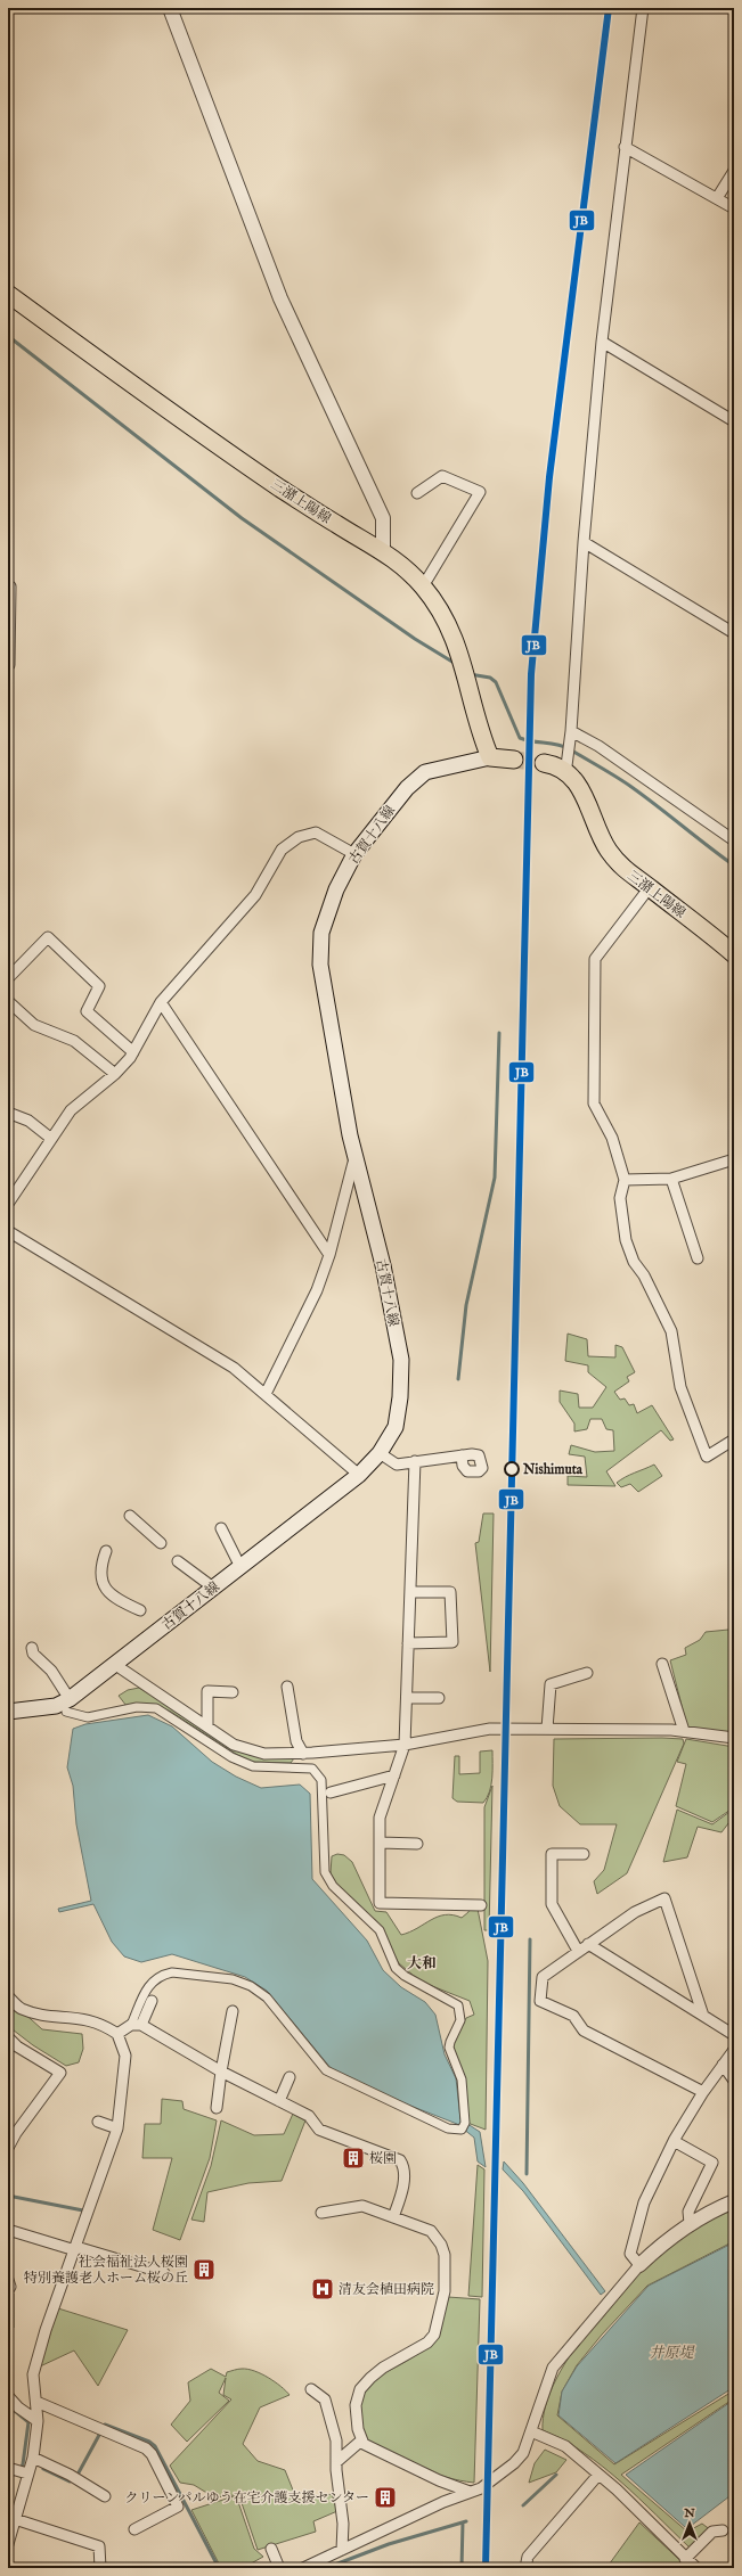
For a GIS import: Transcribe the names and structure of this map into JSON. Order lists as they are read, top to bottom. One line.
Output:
{"streets":{"main road":["三潴上陽線","古賀十八線"]},"crossings":[["三潴上陽線","古賀十八線"]],"districts":["大和"],"water":["井原堤"],"places":{"other":["Nishimuta"],"building":["桜園","社会福祉法人桜園 特別養護老人ホーム桜の丘","クリーンパルゆう在宅介護支援センター"],"hospital":["清友会植田病院"]},"lines":["transit line JB"],"north":"top"}
